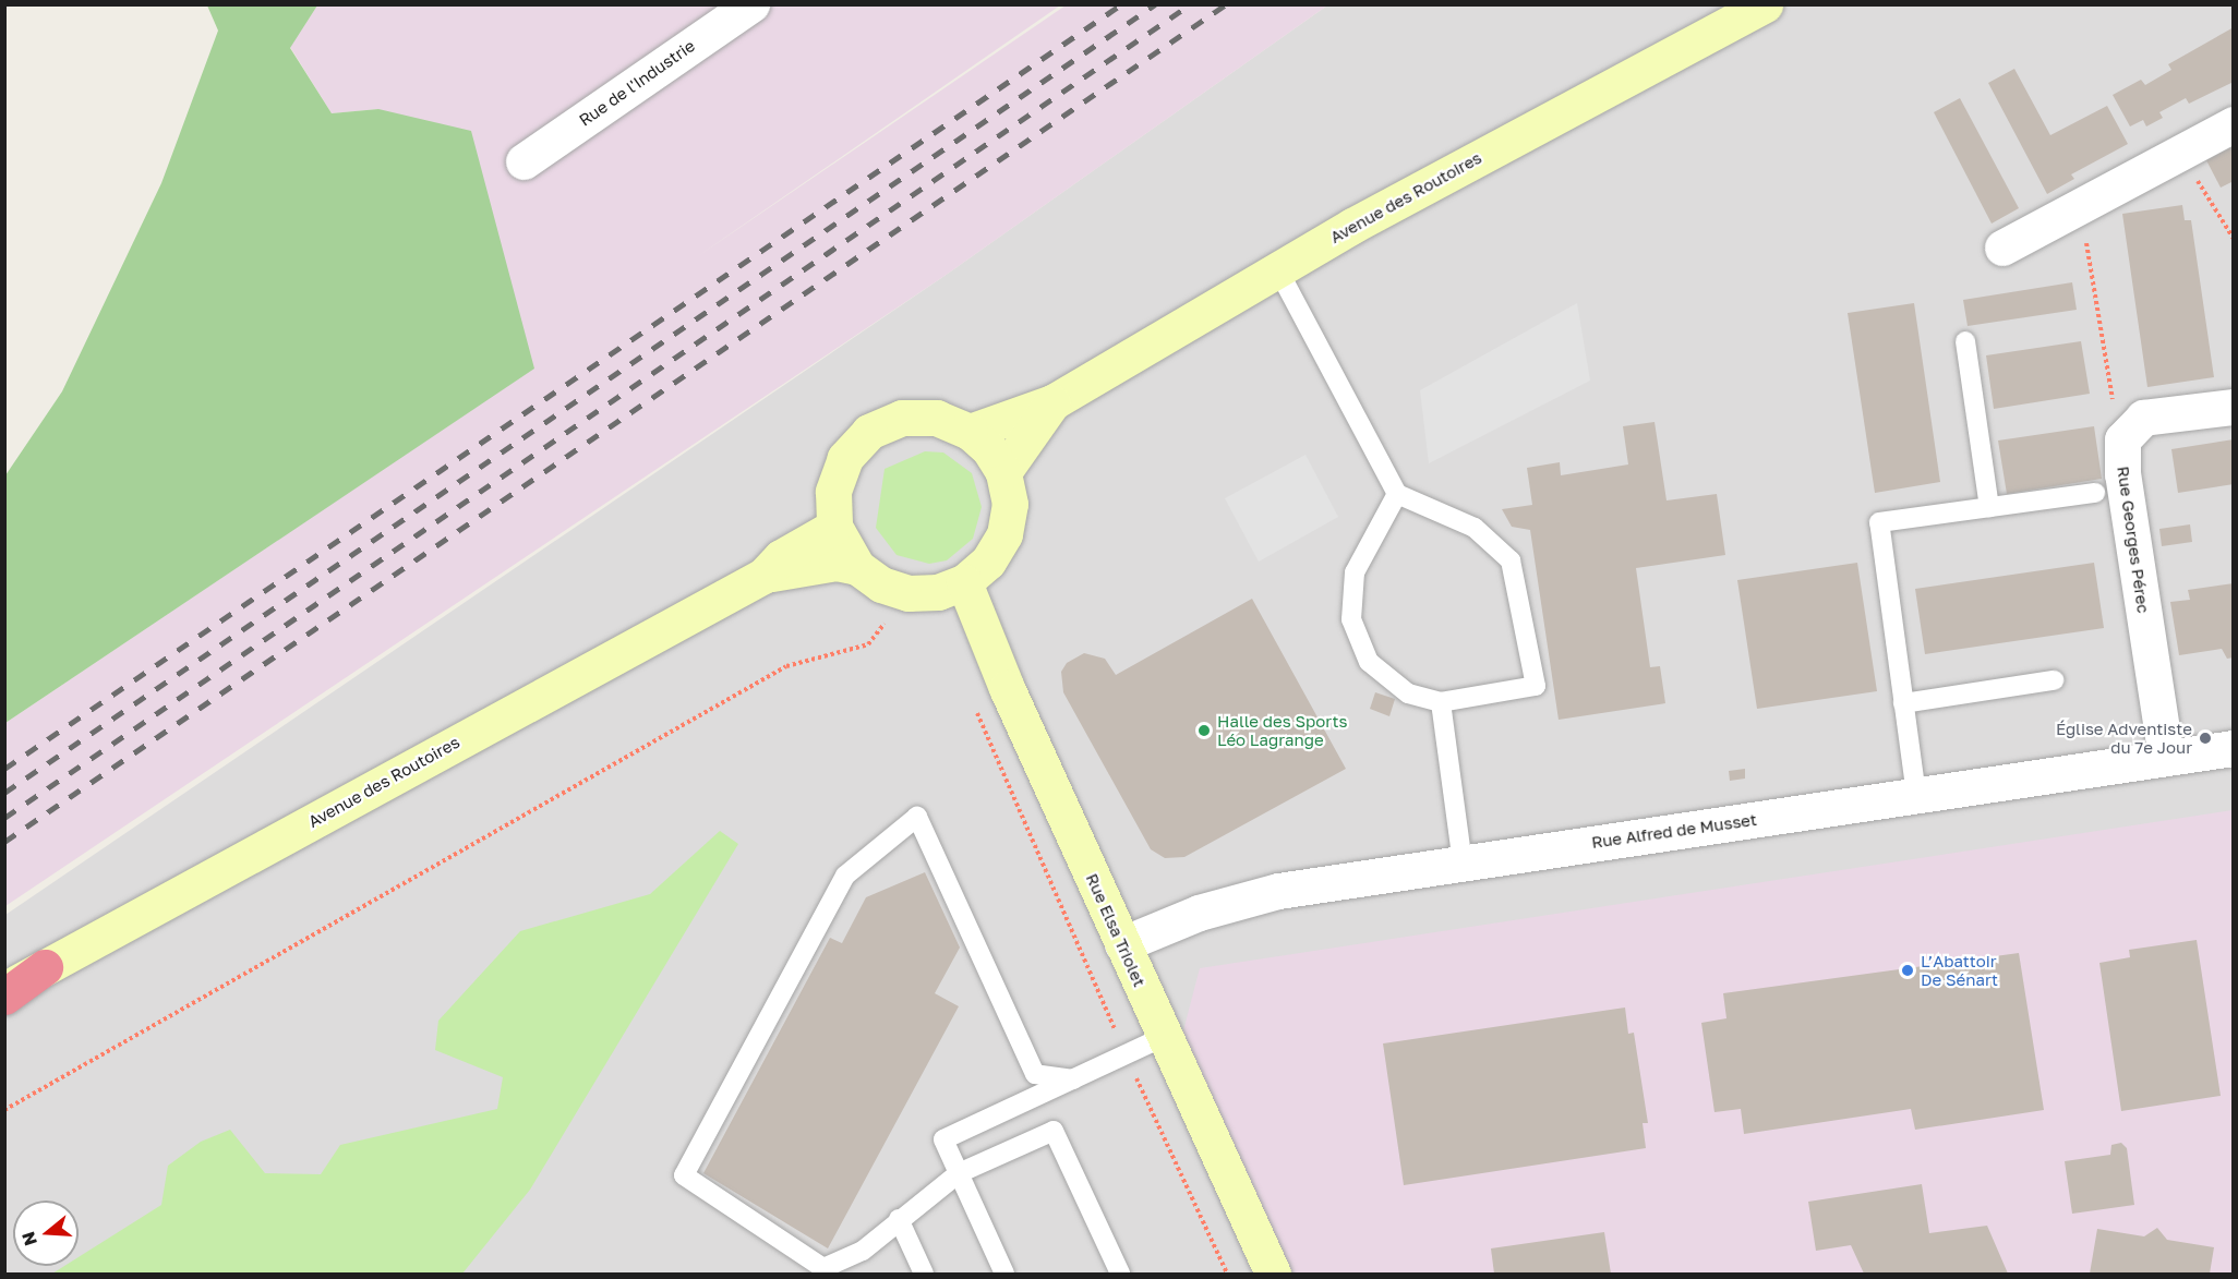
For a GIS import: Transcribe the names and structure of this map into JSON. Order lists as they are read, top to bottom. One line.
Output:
{"streets":{"street":["Rue de l'Industrie","Avenue des Routoires","Rue Georges Pérec","Rue Alfred de Musset","Rue Elsa Triolet"]},"crossings":[["Avenue des Routoires","Rue Elsa Triolet"],["Rue Georges Pérec","Rue Alfred de Musset"],["Rue Alfred de Musset","Rue Elsa Triolet"]],"places":["Halle des Sports Léo Lagrange","Église Adventiste du 7e Jour","L’Abattoir De Sénart"],"north":"left"}
